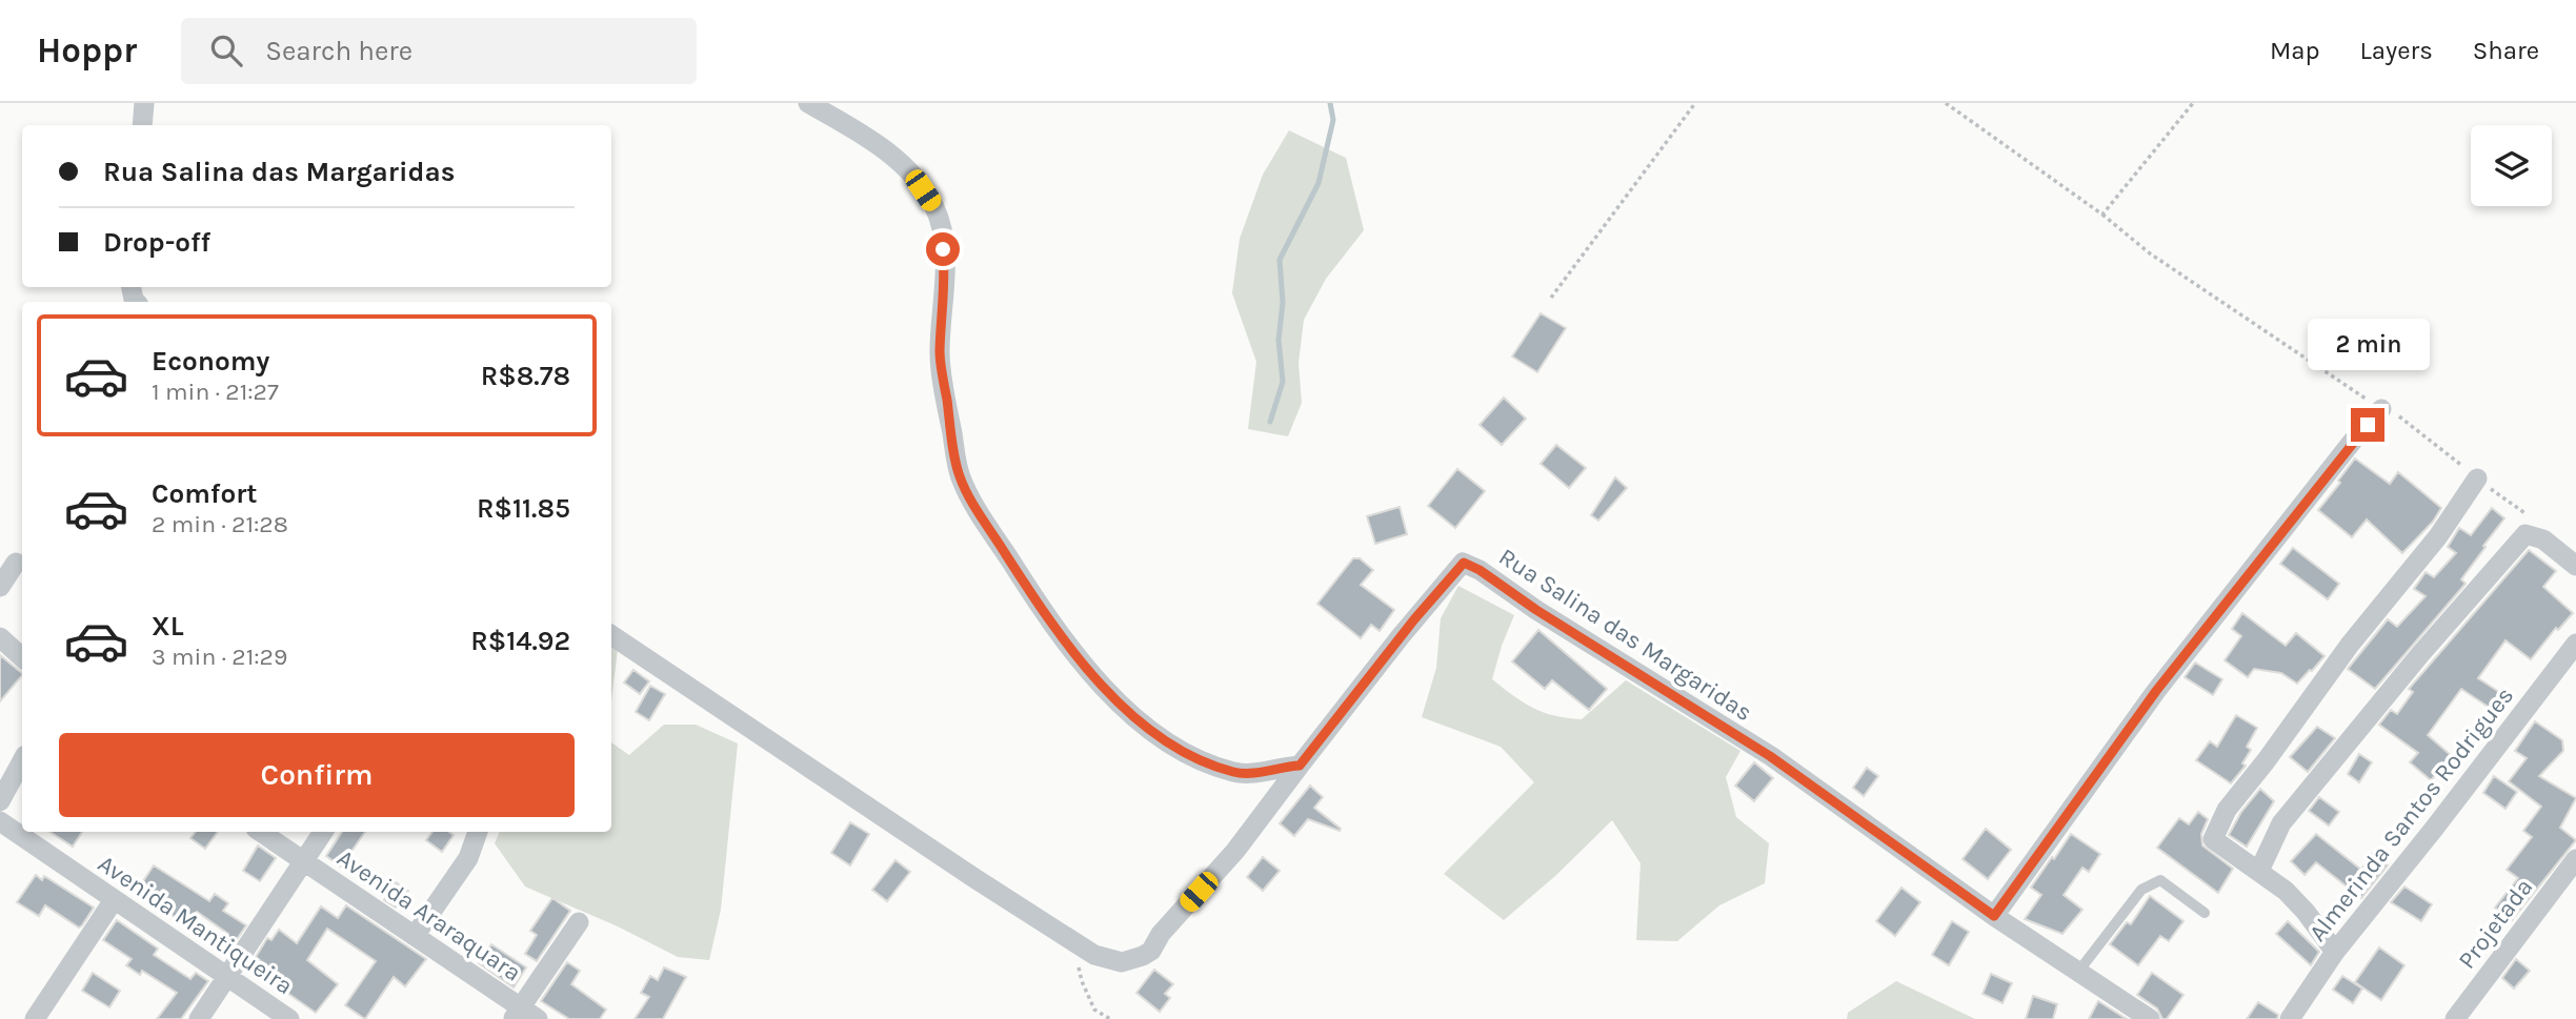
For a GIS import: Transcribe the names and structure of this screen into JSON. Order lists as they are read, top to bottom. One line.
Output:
{"streets":{"street":["Rua Salina das Margaridas","Almerinda Santos Rodrigues","Avenida Araraquara","Projetada","Avenida Mantiqueira"]},"page":{"header":"Hoppr","search":"Search here","nav":["Map","Layers","Share"],"banner":["Rua Salina das Margaridas","Drop-off"],"list":[{"name":"Economy","note":"1 min · 21:27","value":"R$8.78"},{"name":"Comfort","note":"2 min · 21:28","value":"R$11.85"},{"name":"XL","note":"3 min · 21:29","value":"R$14.92"}],"bubble":"2 min","buttons":"Confirm"}}
